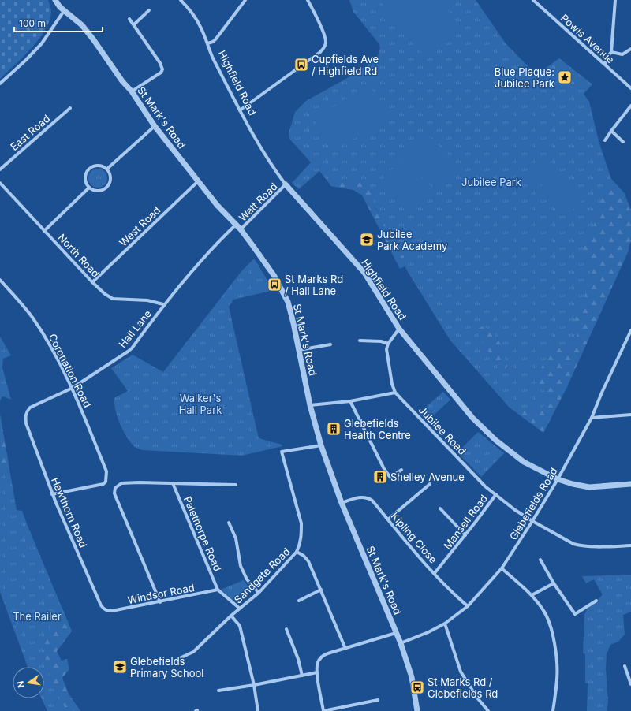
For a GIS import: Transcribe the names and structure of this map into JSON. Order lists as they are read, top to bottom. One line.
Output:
{"streets":{"street":["Powis Avenue","Highfield Road","St Mark's Road","East Road","Watt Road","West Road","North Road","Hall Lane","Coronation Road","Jubilee Road","Glebefields Road","Hawthorn Road","Mansell Road","Palethorpe Road","Kipling Close","Sandgate Road","Windsor Road"]},"crossings":[["Highfield Road","Watt Road"],["Highfield Road","Glebefields Road"],["St Mark's Road","Watt Road"],["St Mark's Road","West Road"],["St Mark's Road","Hall Lane"],["St Mark's Road","Glebefields Road"],["St Mark's Road","Kipling Close"],["St Mark's Road","Sandgate Road"],["West Road","North Road"],["North Road","Hall Lane"],["Hall Lane","Coronation Road"],["Hall Lane","Hawthorn Road"],["Coronation Road","Hawthorn Road"],["Jubilee Road","Glebefields Road"],["Jubilee Road","Mansell Road"],["Glebefields Road","Kipling Close"],["Hawthorn Road","Windsor Road"],["Mansell Road","Kipling Close"],["Palethorpe Road","Windsor Road"]],"parks":["Jubilee Park","Walker's Hall Park","The Railer"],"places":{"bus stop":["Cupfields Ave / Highfield Rd","St Marks Rd / Hall Lane","St Marks Rd / Glebefields Rd"],"place":["Blue Plaque: Jubilee Park"],"school or university":["Jubilee Park Academy","Glebefields Primary School"],"building":["Glebefields Health Centre","Shelley Avenue"]},"scale_bar":"100 m","north":"left"}
